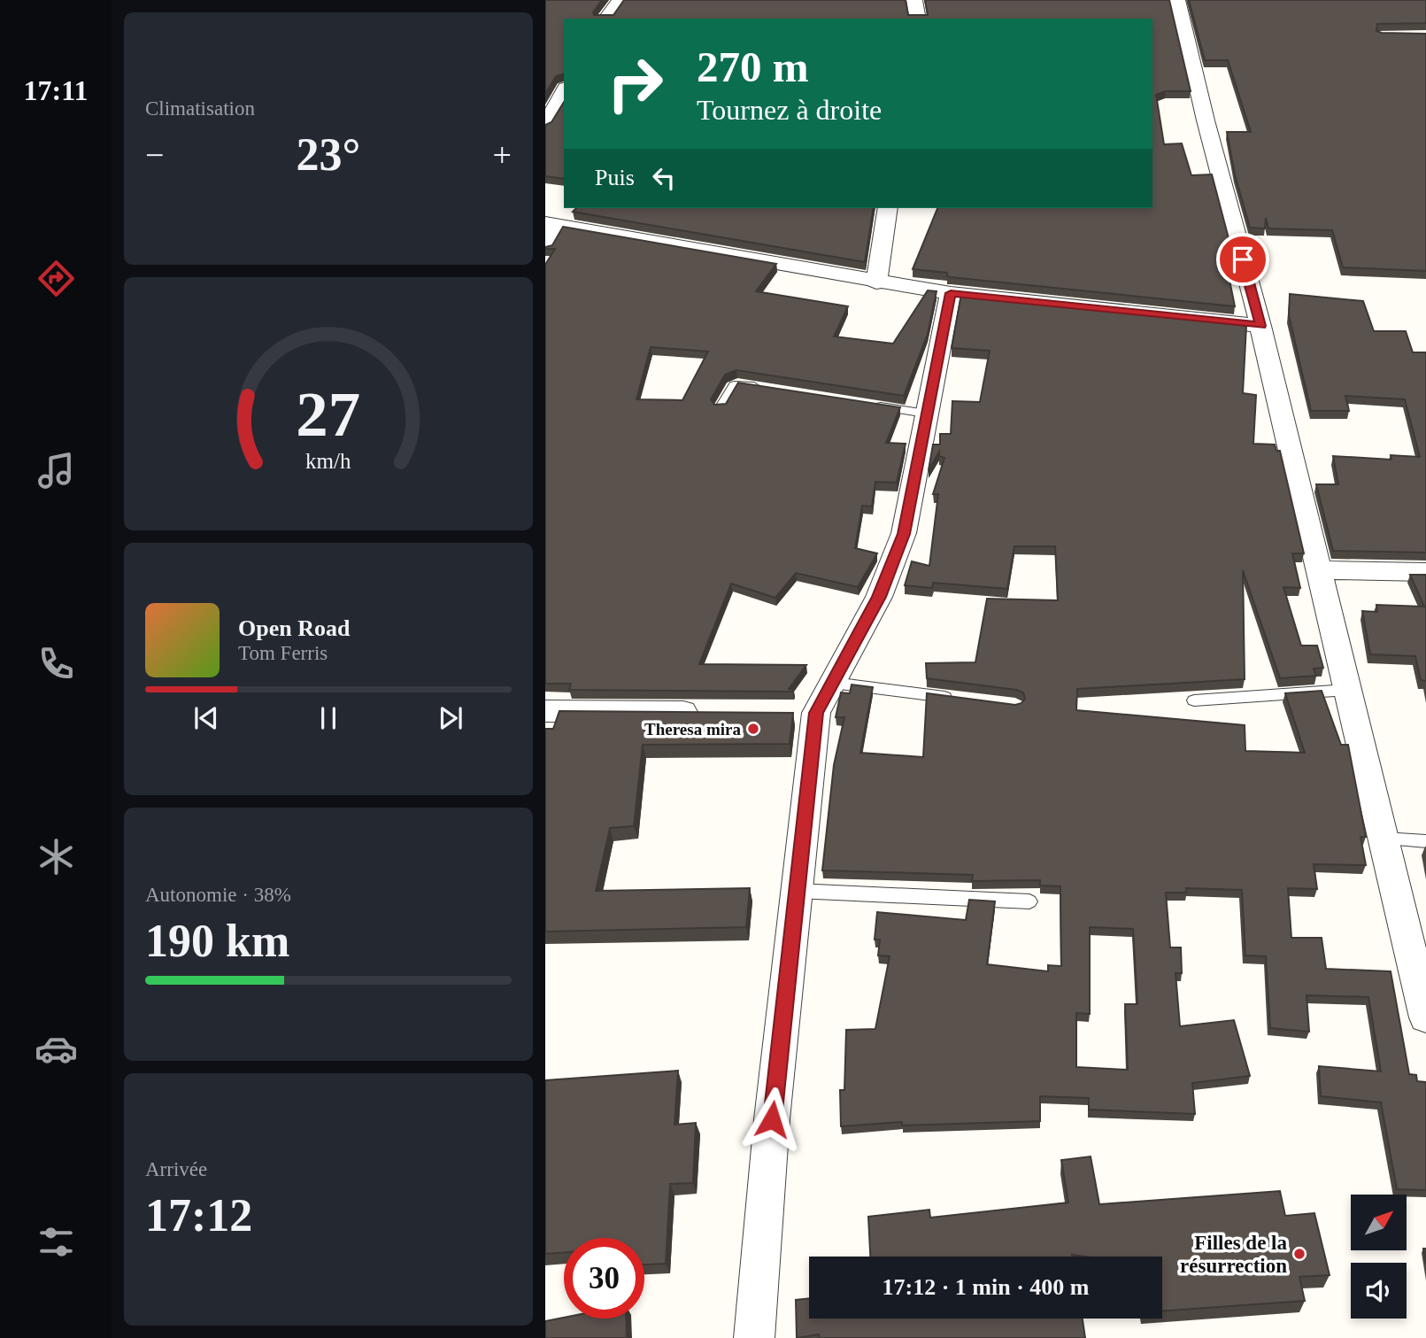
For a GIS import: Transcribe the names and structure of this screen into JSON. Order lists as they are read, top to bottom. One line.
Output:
{"places":["Theresa mira","Filles de la résurrection"],"north":"top right","page":{"tabs":"17:11","tile":["Climatisation",["Autonomie · 38%","190 km"],["Arrivée","17:12"]],"turn":["270 m","Tournez à droite"],"heat":["−","23°","+"],"then":"Puis","song":["Open Road","Tom Ferris"],"limit":"30","trip":"17:12 · 1 min · 400 m","gauge":["27","km/h"]}}
